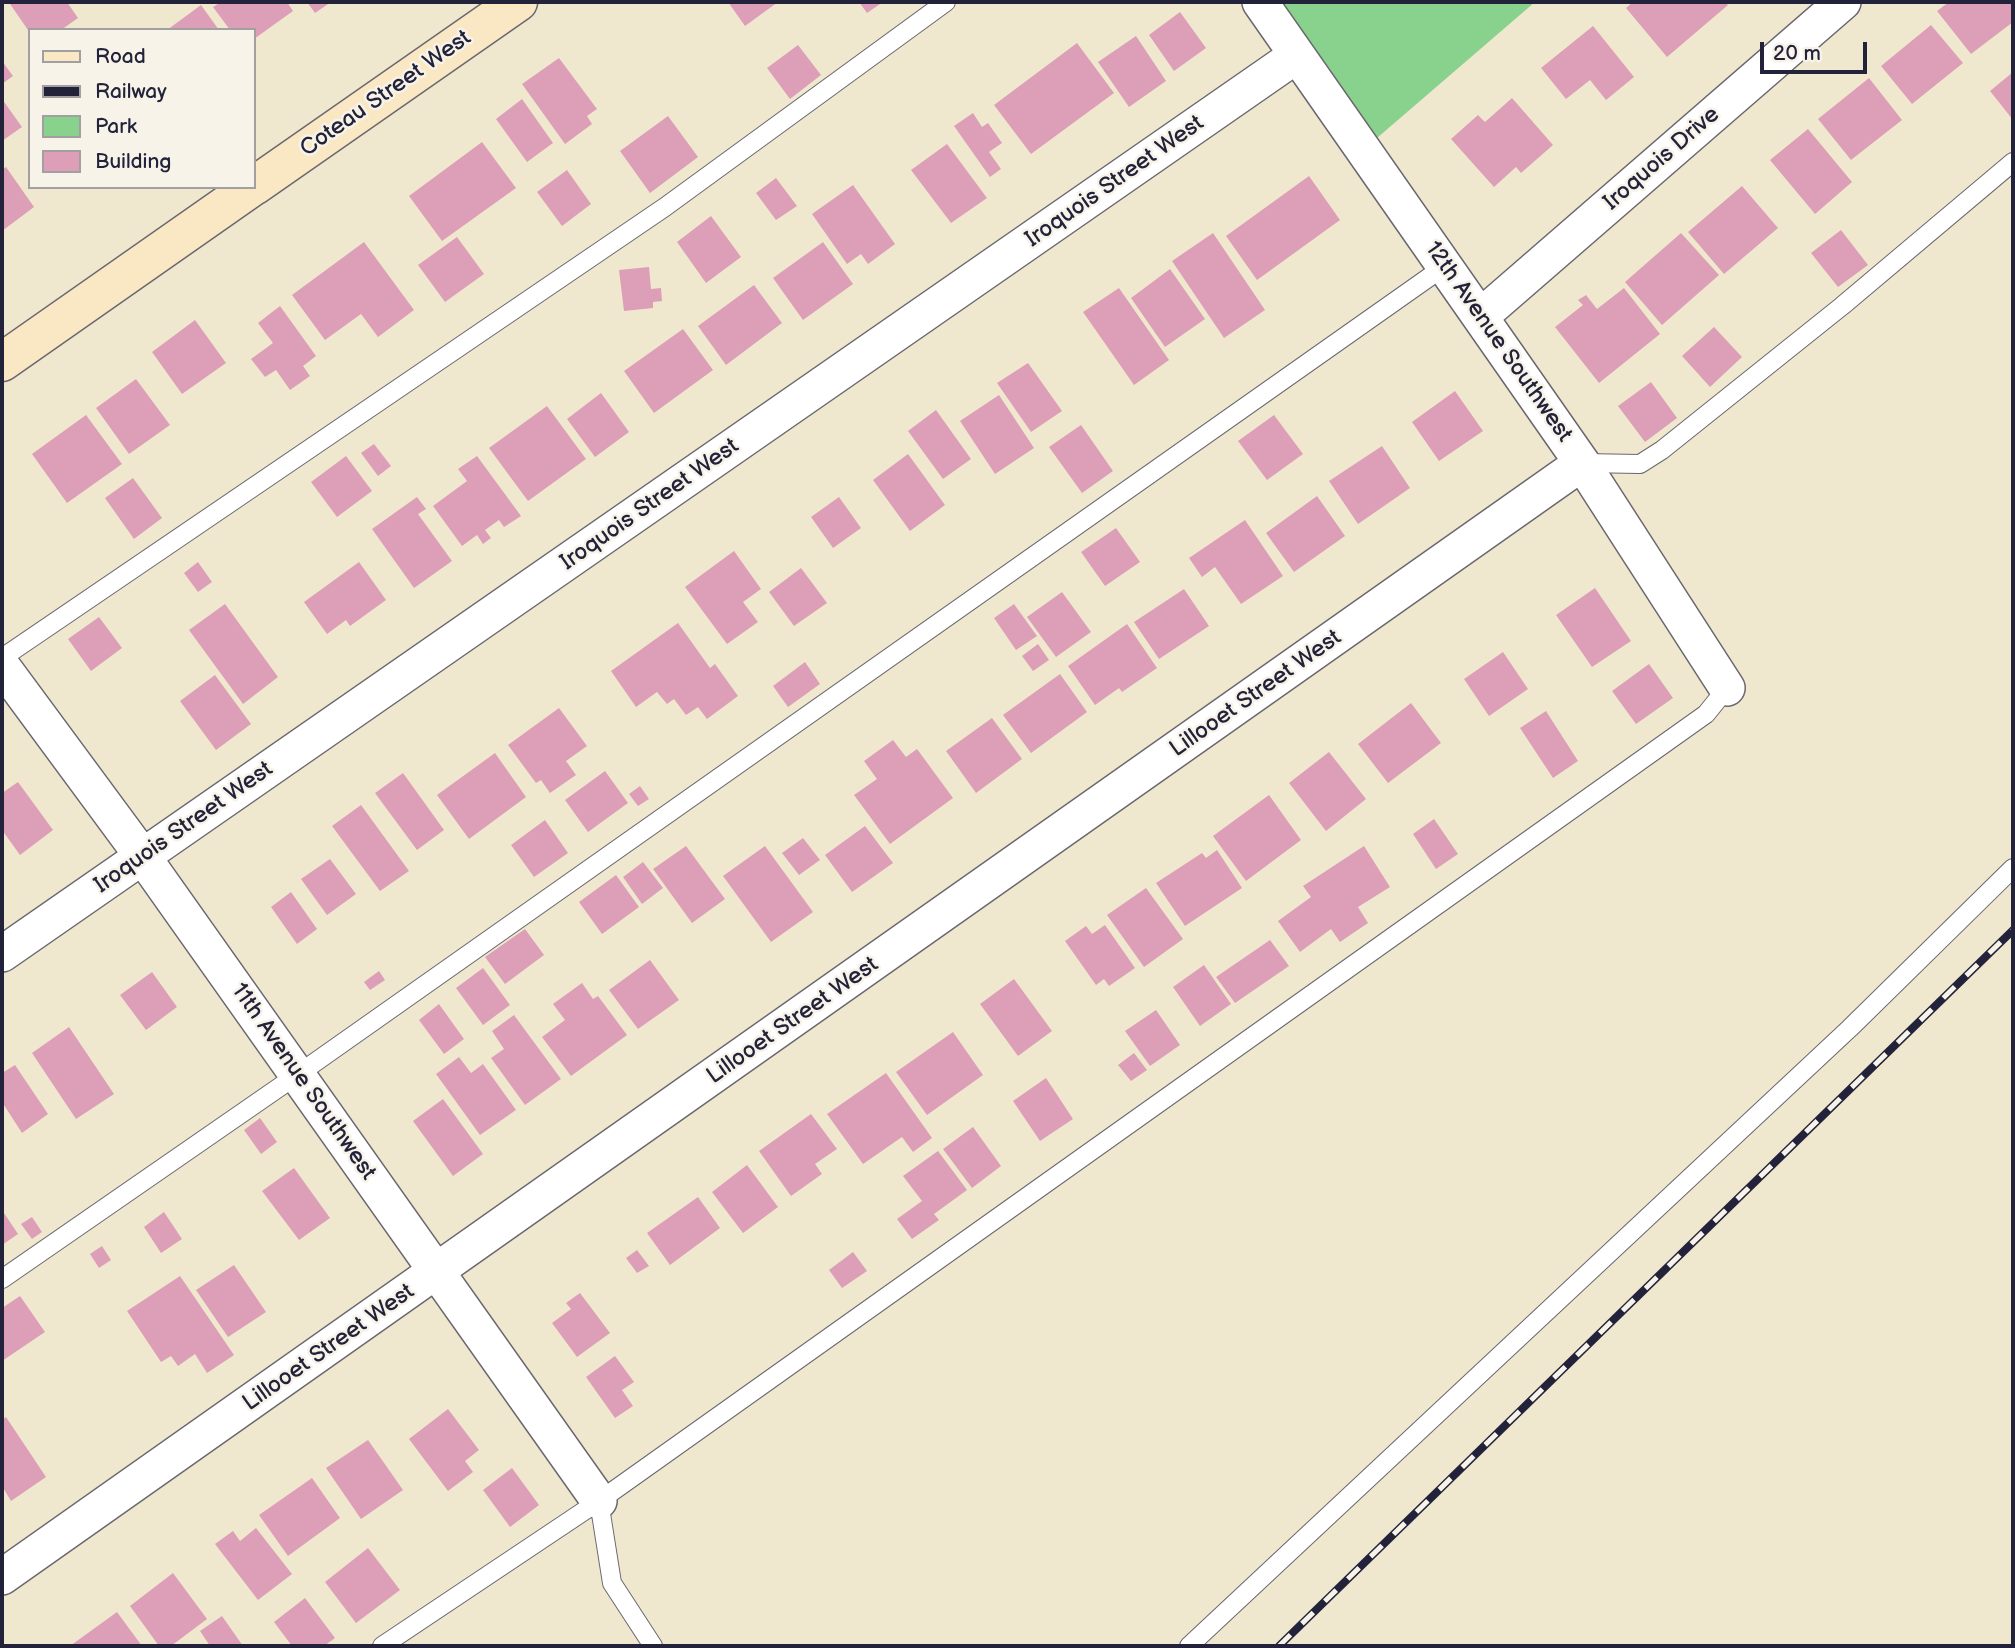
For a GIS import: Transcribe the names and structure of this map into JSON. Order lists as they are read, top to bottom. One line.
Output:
{"streets":{"street":["Coteau Street West","Iroquois Drive","Iroquois Street West","12th Avenue Southwest","Lillooet Street West","11th Avenue Southwest"]},"crossings":[["Iroquois Drive","12th Avenue Southwest"],["Iroquois Street West","12th Avenue Southwest"],["Iroquois Street West","11th Avenue Southwest"],["12th Avenue Southwest","Lillooet Street West"],["Lillooet Street West","11th Avenue Southwest"]],"legend":["Road","Railway","Park","Building"],"scale_bar":"20 m"}
